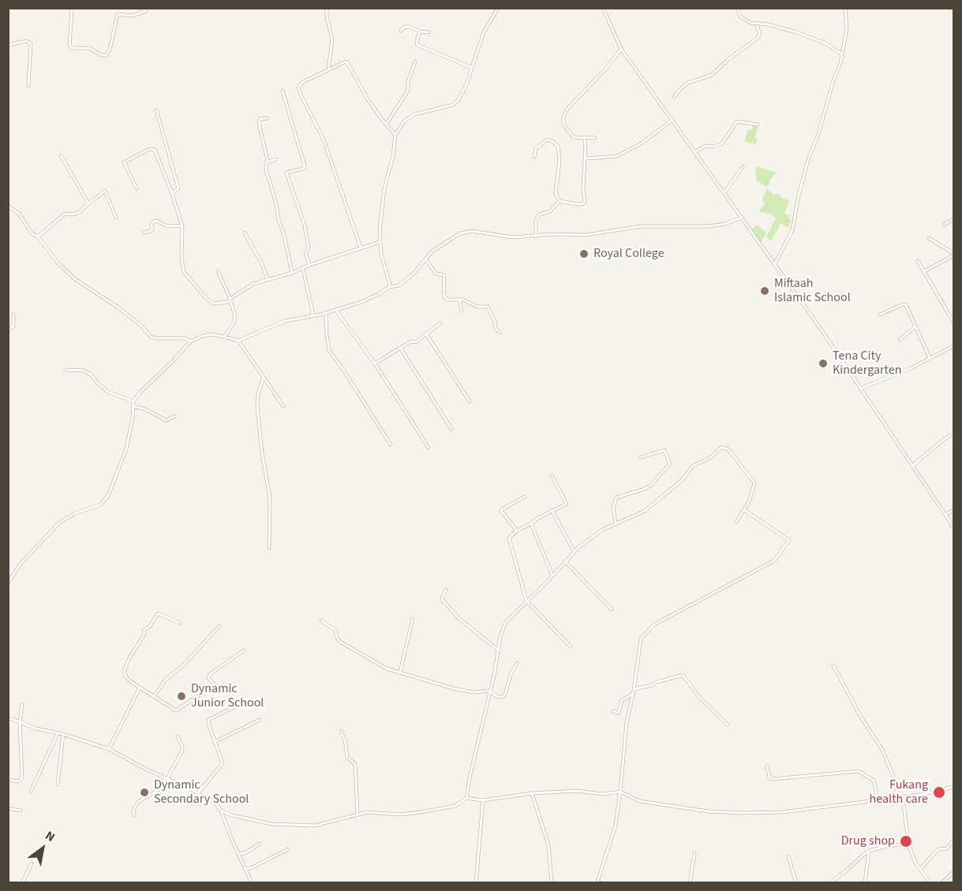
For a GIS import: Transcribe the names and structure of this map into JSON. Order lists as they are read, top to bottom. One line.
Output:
{"places":["Royal College","Miftaah Islamic School","Tena City Kindergarten","Dynamic Junior School","Dynamic Secondary School","Fukang health care","Drug shop"],"north":"top right"}
